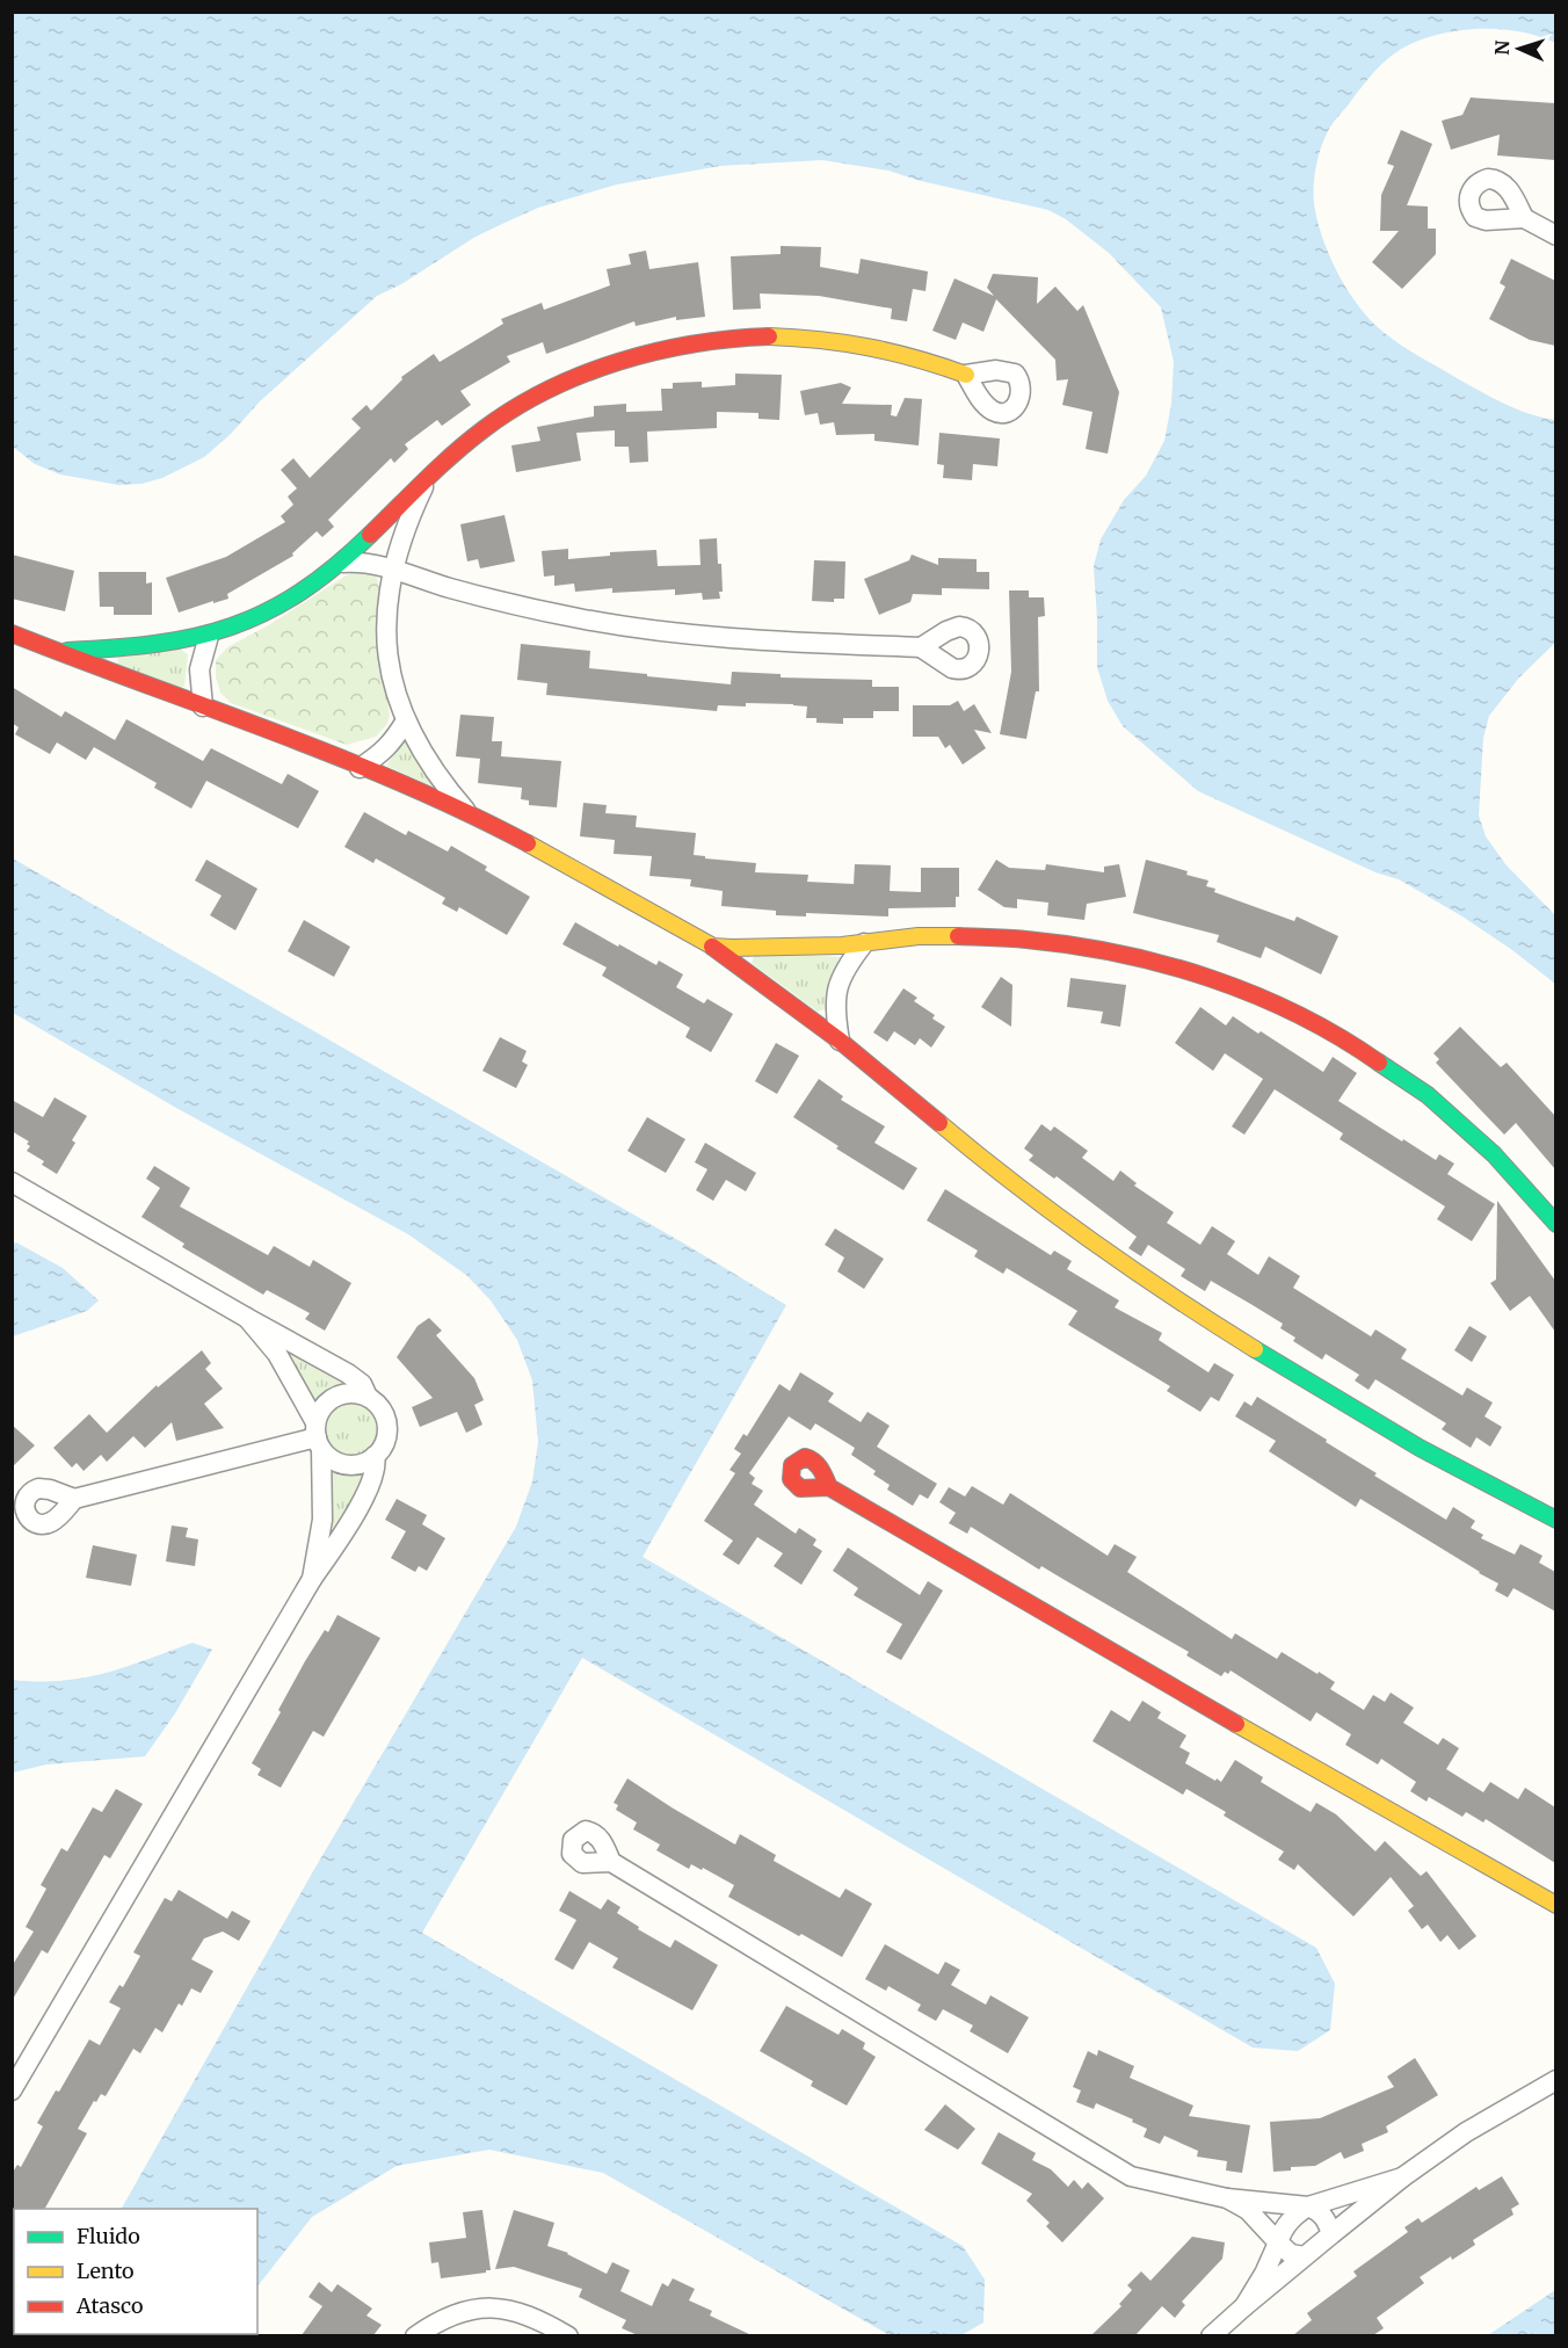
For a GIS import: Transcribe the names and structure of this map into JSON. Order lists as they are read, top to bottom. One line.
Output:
{"legend":["Fluido","Lento","Atasco"],"north":"left"}
